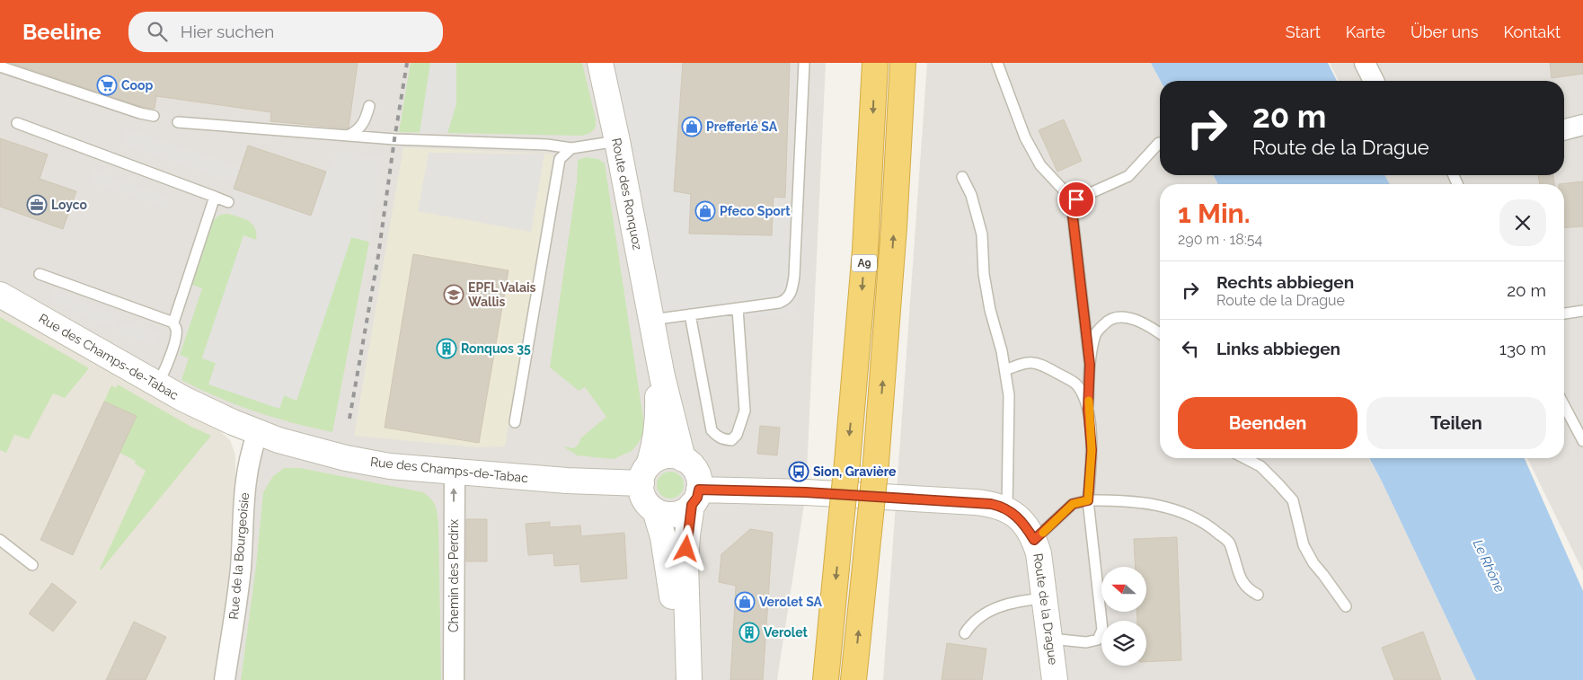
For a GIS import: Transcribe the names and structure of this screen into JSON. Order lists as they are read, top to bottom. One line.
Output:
{"streets":{"highway":["A9"],"street":["Route des Ronquoz","Rue des Champs-de-Tabac","Rue de la Bourgeoisie","Chemin des Perdrix","Route de la Drague"]},"crossings":[["Route des Ronquoz","Rue des Champs-de-Tabac"],["Route des Ronquoz","Route de la Drague"],["Rue des Champs-de-Tabac","Rue de la Bourgeoisie"],["Rue des Champs-de-Tabac","Chemin des Perdrix"],["Rue des Champs-de-Tabac","Route de la Drague"]],"one_way":["Chemin des Perdrix"],"water":["Le Rhône"],"places":{"supermarket":["Coop"],"shop":["Prefferlé SA","Pfeco Sport","Verolet SA"],"office":["Loyco"],"school or university":["EPFL Valais Wallis"],"building":["Ronquos 35","Verolet"],"bus stop":["Sion, Gravière"]},"north":"left","page":{"header":"Beeline","search":"Hier suchen","nav":["Start","Karte","Über uns","Kontakt"],"turn":["20 m","Route de la Drague"],"heading":["1 Min.","290 m · 18:54"],"list":[{"name":"Rechts abbiegen","note":"Route de la Drague","value":"20 m"},{"name":"Links abbiegen","value":"130 m"}],"buttons":["Beenden","Teilen"]}}
